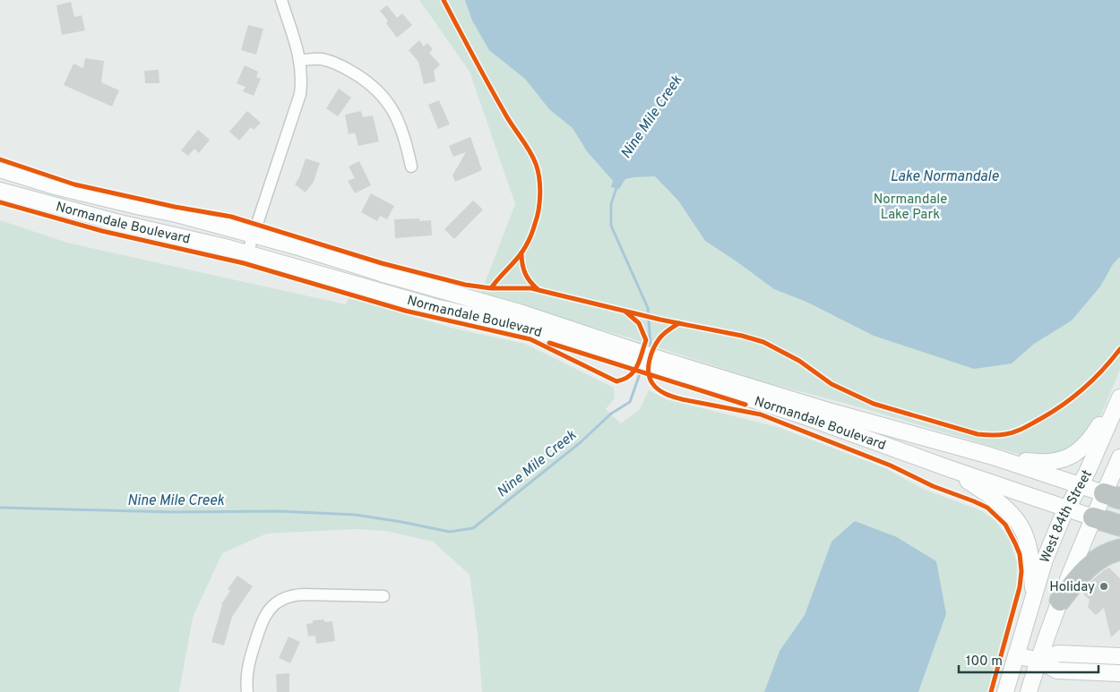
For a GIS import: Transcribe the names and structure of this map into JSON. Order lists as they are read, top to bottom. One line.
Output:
{"streets":{"highway":["Normandale Boulevard"],"main road":["West 84th Street"]},"crossings":[["Normandale Boulevard","West 84th Street"]],"water":["Nine Mile Creek","Lake Normandale"],"parks":["Normandale Lake Park"],"places":["Holiday"],"scale_bar":"100 m"}
